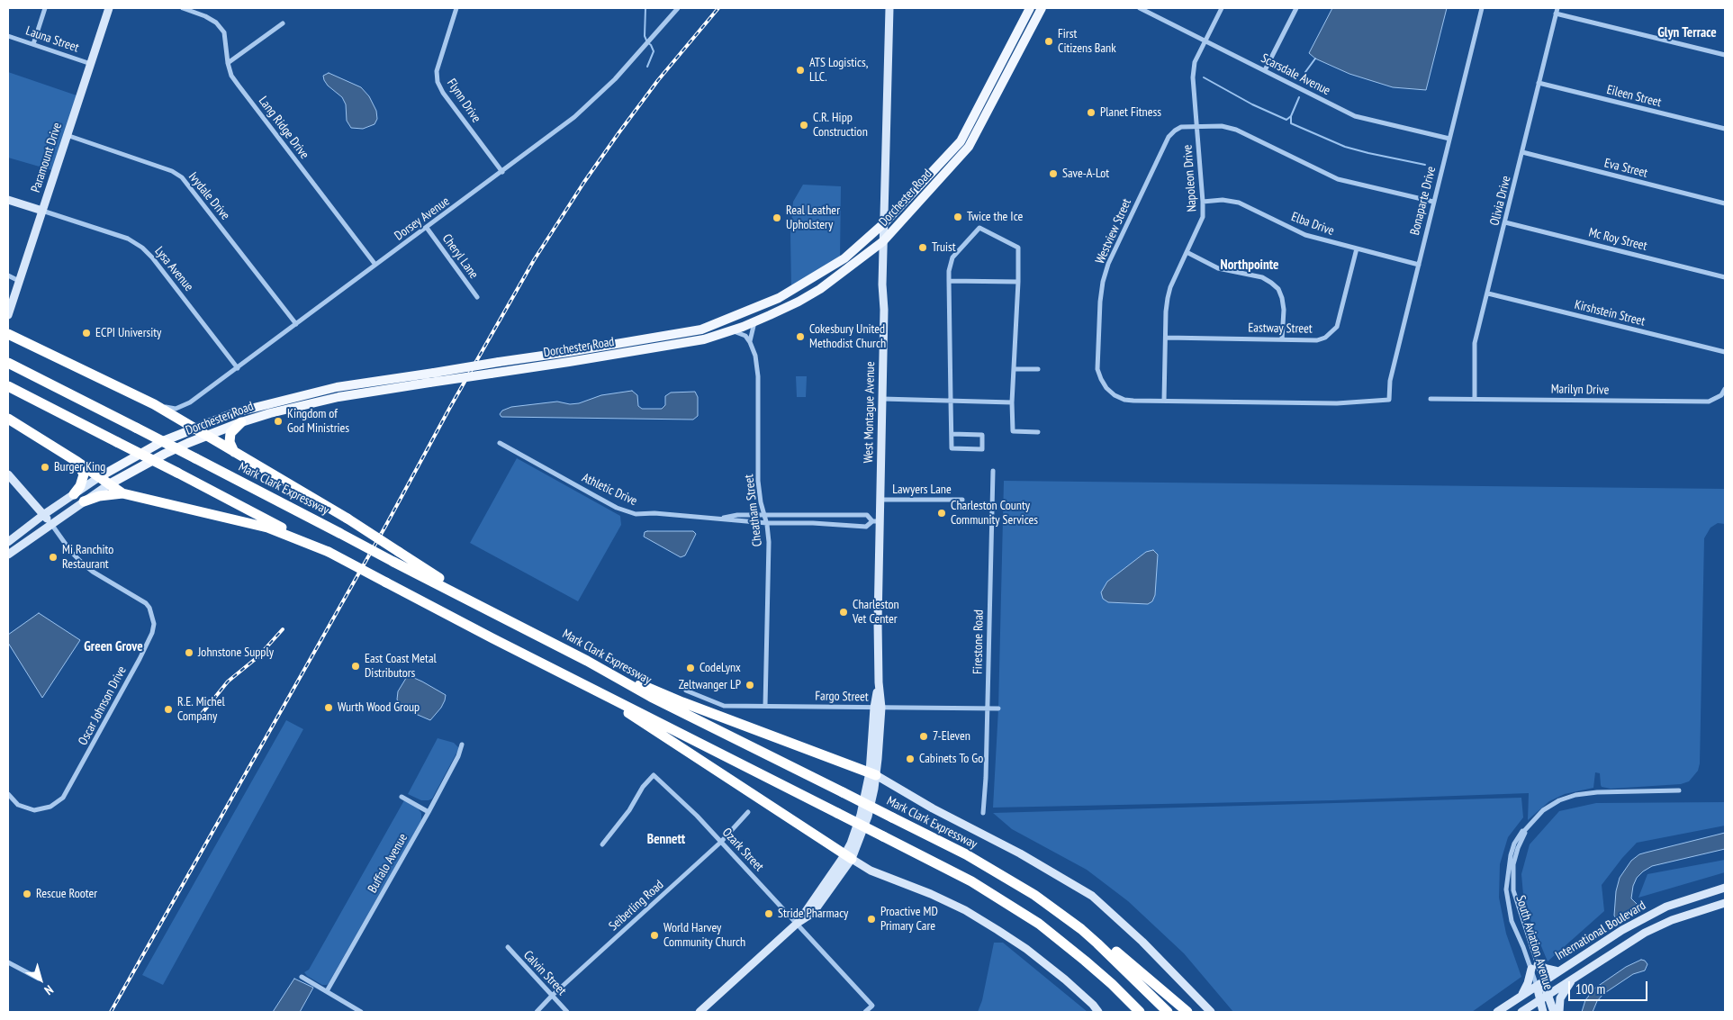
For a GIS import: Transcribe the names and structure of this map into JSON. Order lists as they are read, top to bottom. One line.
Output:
{"streets":{"highway":["Mark Clark Expressway"],"main road":["Paramount Drive","Dorchester Road","West Montague Avenue","International Boulevard","South Aviation Avenue"],"street":["Launa Street","Scarsdale Avenue","Eileen Street","Flynn Drive","Lang Ridge Drive","Eva Street","Napoleon Drive","Ivydale Drive","Bonaparte Drive","Olivia Drive","Dorsey Avenue","Elba Drive","Westview Street","Mc Roy Street","Cheryl Lane","Lysa Avenue","Kirshstein Street","Eastway Street","Marilyn Drive","Athletic Drive","Lawyers Lane","Cheatham Street","Firestone Road","Fargo Street","Oscar Johnson Drive","Ozark Street","Buffalo Avenue","Seiberling Road","Calvin Street"]},"crossings":[["Launa Street","Paramount Drive"],["Scarsdale Avenue","Napoleon Drive"],["Scarsdale Avenue","Bonaparte Drive"],["Eileen Street","Olivia Drive"],["Flynn Drive","Dorsey Avenue"],["Lang Ridge Drive","Dorsey Avenue"],["Paramount Drive","Ivydale Drive"],["Paramount Drive","Lysa Avenue"],["Eva Street","Olivia Drive"],["Napoleon Drive","Elba Drive"],["Napoleon Drive","Westview Street"],["Napoleon Drive","Eastway Street"],["Ivydale Drive","Dorsey Avenue"],["Dorchester Road","West Montague Avenue"],["Dorchester Road","Cheatham Street"],["Dorchester Road","Oscar Johnson Drive"],["Bonaparte Drive","Elba Drive"],["Bonaparte Drive","Westview Street"],["Olivia Drive","Mc Roy Street"],["Olivia Drive","Kirshstein Street"],["Olivia Drive","Marilyn Drive"],["Dorsey Avenue","Cheryl Lane"],["Dorsey Avenue","Lysa Avenue"],["Elba Drive","Eastway Street"],["West Montague Avenue","Athletic Drive"],["West Montague Avenue","Lawyers Lane"],["West Montague Avenue","Fargo Street"],["West Montague Avenue","Ozark Street"],["Athletic Drive","Cheatham Street"],["Cheatham Street","Fargo Street"],["Firestone Road","Fargo Street"],["Ozark Street","Seiberling Road"],["Seiberling Road","Calvin Street"],["International Boulevard","South Aviation Avenue"]],"districts":["Glyn Terrace","Northpointe","Green Grove","Bennett"],"places":["First Citizens Bank","ATS Logistics, LLC.","Planet Fitness","C.R. Hipp Construction","Save-A-Lot","Twice the Ice","Real Leather Upholstery","Truist","ECPI University","Cokesbury United Methodist Church","Kingdom of God Ministries","Burger King","Charleston County Community Services","Mi Ranchito Restaurant","Charleston Vet Center","Johnstone Supply","East Coast Metal Distributors","CodeLynx","Zeltwanger LP","Wurth Wood Group","R.E. Michel Company","7-Eleven","Cabinets To Go","Rescue Rooter","Stride Pharmacy","Proactive MD Primary Care","World Harvey Community Church"],"scale_bar":"100 m","north":"bottom right"}
